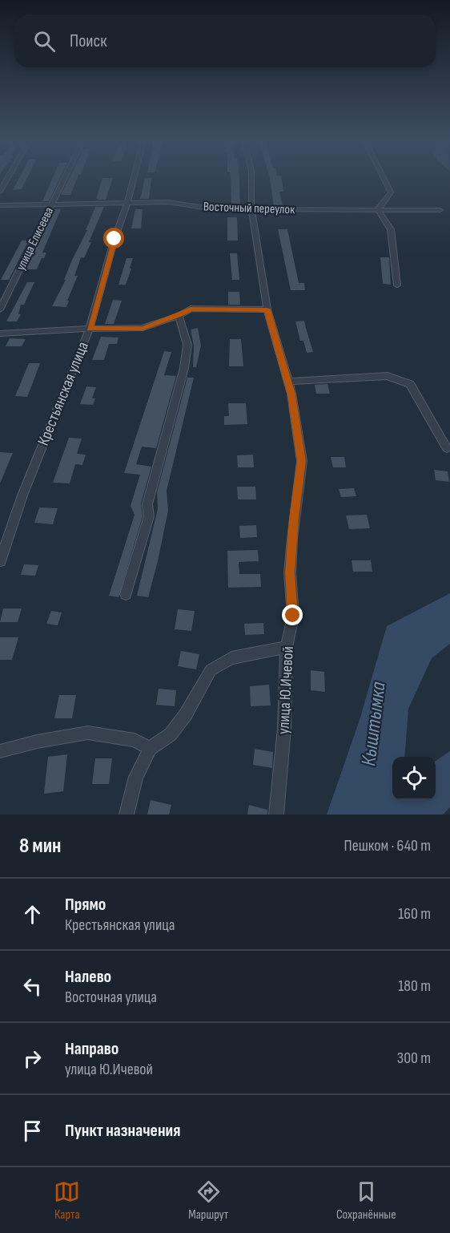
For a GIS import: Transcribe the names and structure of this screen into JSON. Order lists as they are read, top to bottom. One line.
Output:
{"streets":{"street":["Восточный переулок","улица Елисеева","Крестьянская улица","улица Ю.Ичевой"]},"crossings":[["Восточный переулок","улица Елисеева"],["Восточный переулок","Крестьянская улица"],["Восточный переулок","улица Ю.Ичевой"]],"water":["Кыштымка"],"page":{"search":"Поиск","heading":["8 мин","Пешком · 640 m"],"list":[["Прямо","Крестьянская улица","160 m"],["Налево","Восточная улица","180 m"],["Направо","улица Ю.Ичевой","300 m"],"Пункт назначения"],"nav":["Карта","Маршрут","Сохранённые"]}}
